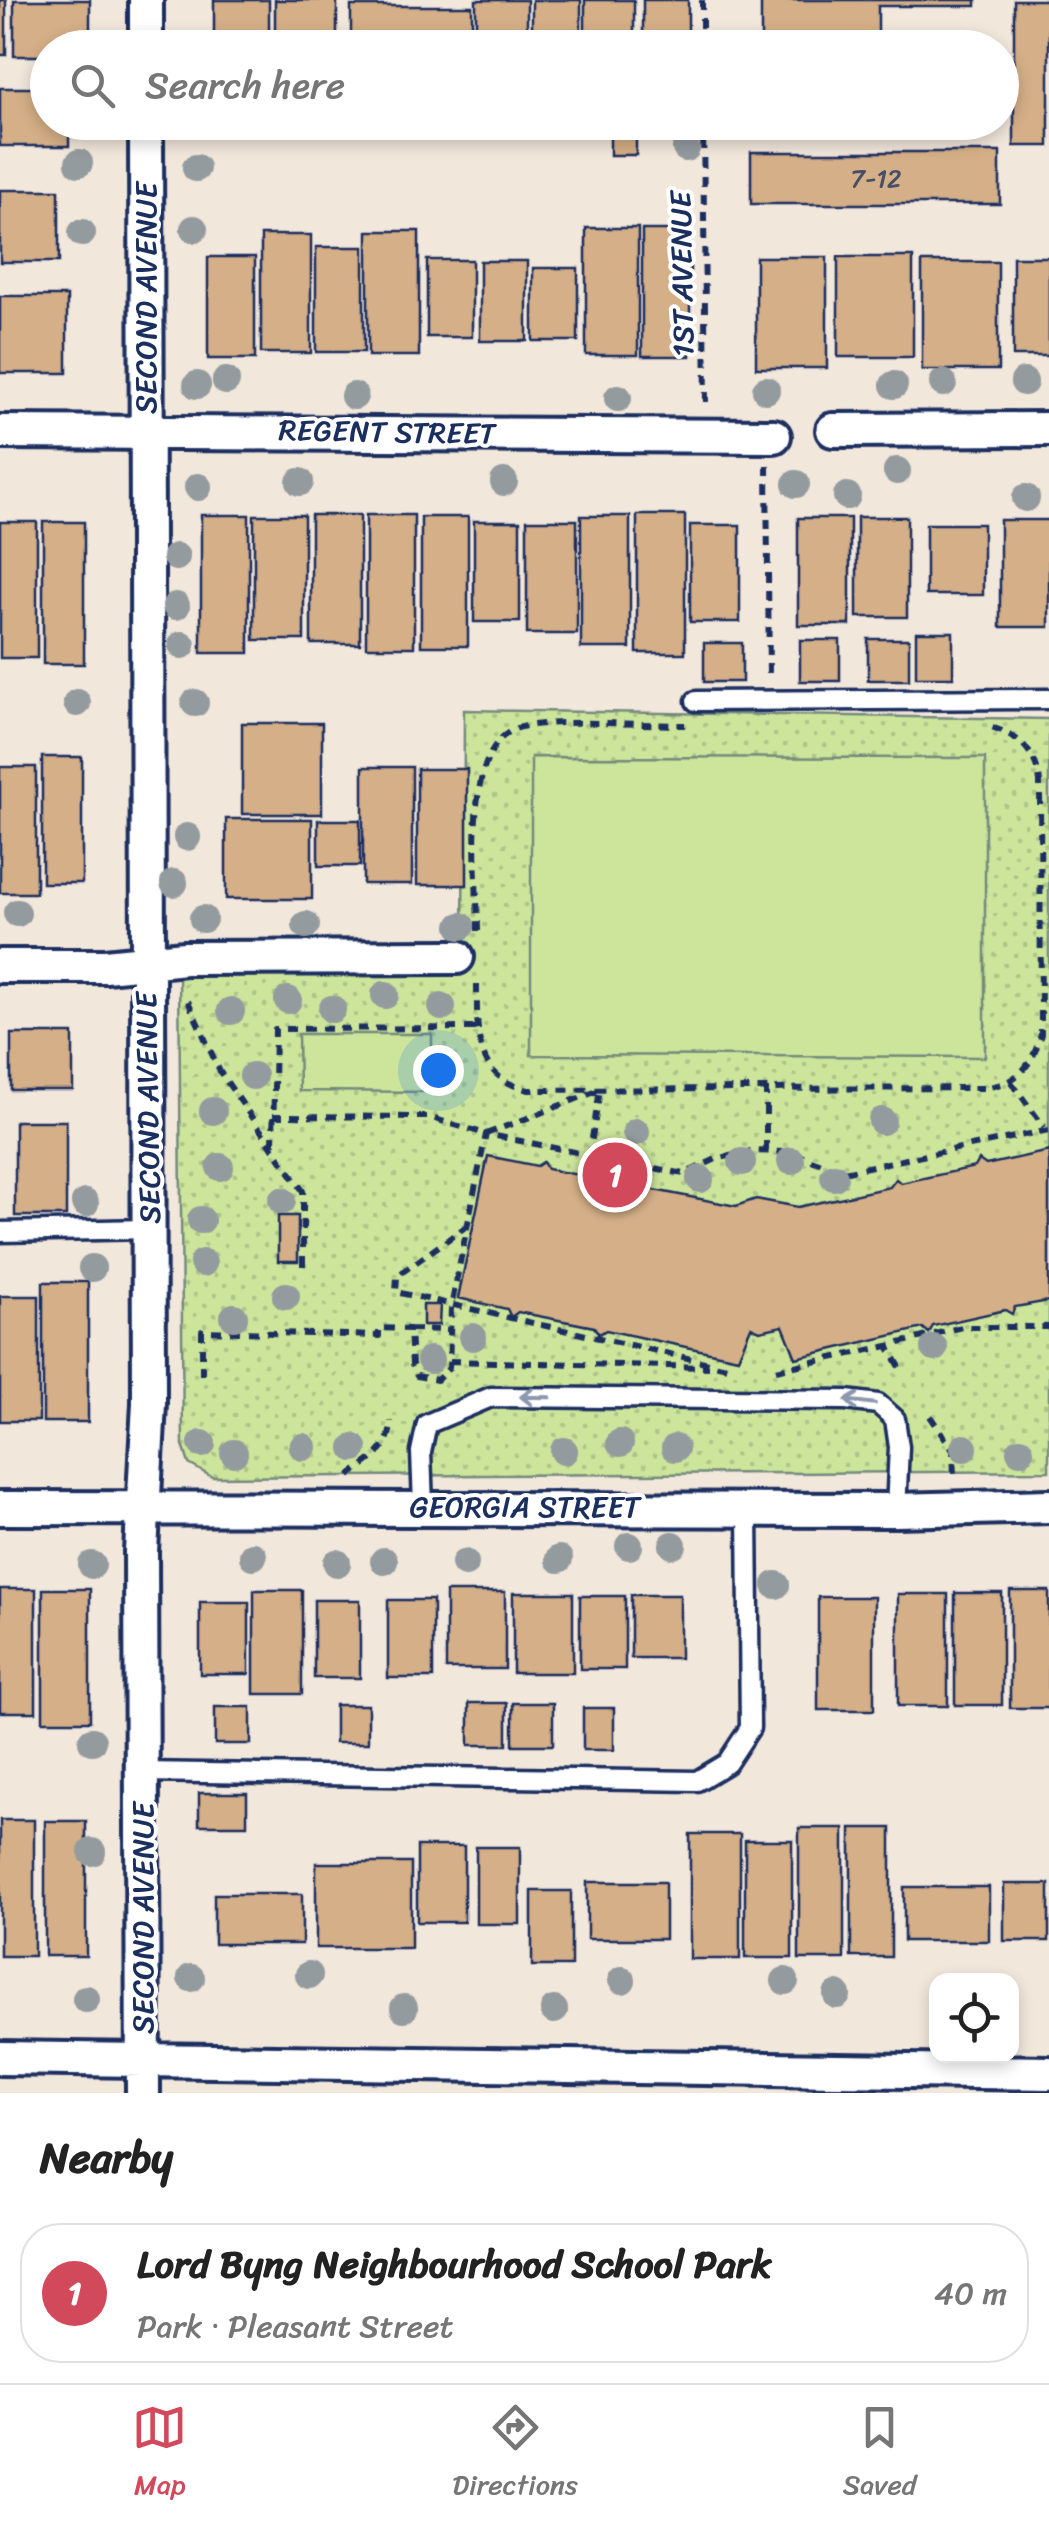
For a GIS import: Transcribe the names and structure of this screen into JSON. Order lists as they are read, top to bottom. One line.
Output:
{"streets":{"street":["SECOND AVENUE","REGENT STREET","GEORGIA STREET"],"path":["1ST AVENUE"]},"crossings":[["SECOND AVENUE","REGENT STREET"],["SECOND AVENUE","GEORGIA STREET"]],"house_numbers":["7-12"],"page":{"search":"Search here","pins":"1","heading":"Nearby","list":[{"mark":"1","name":"Lord Byng Neighbourhood School Park","note":"Park · Pleasant Street","value":"40 m"}],"nav":["Map","Directions","Saved"]}}
